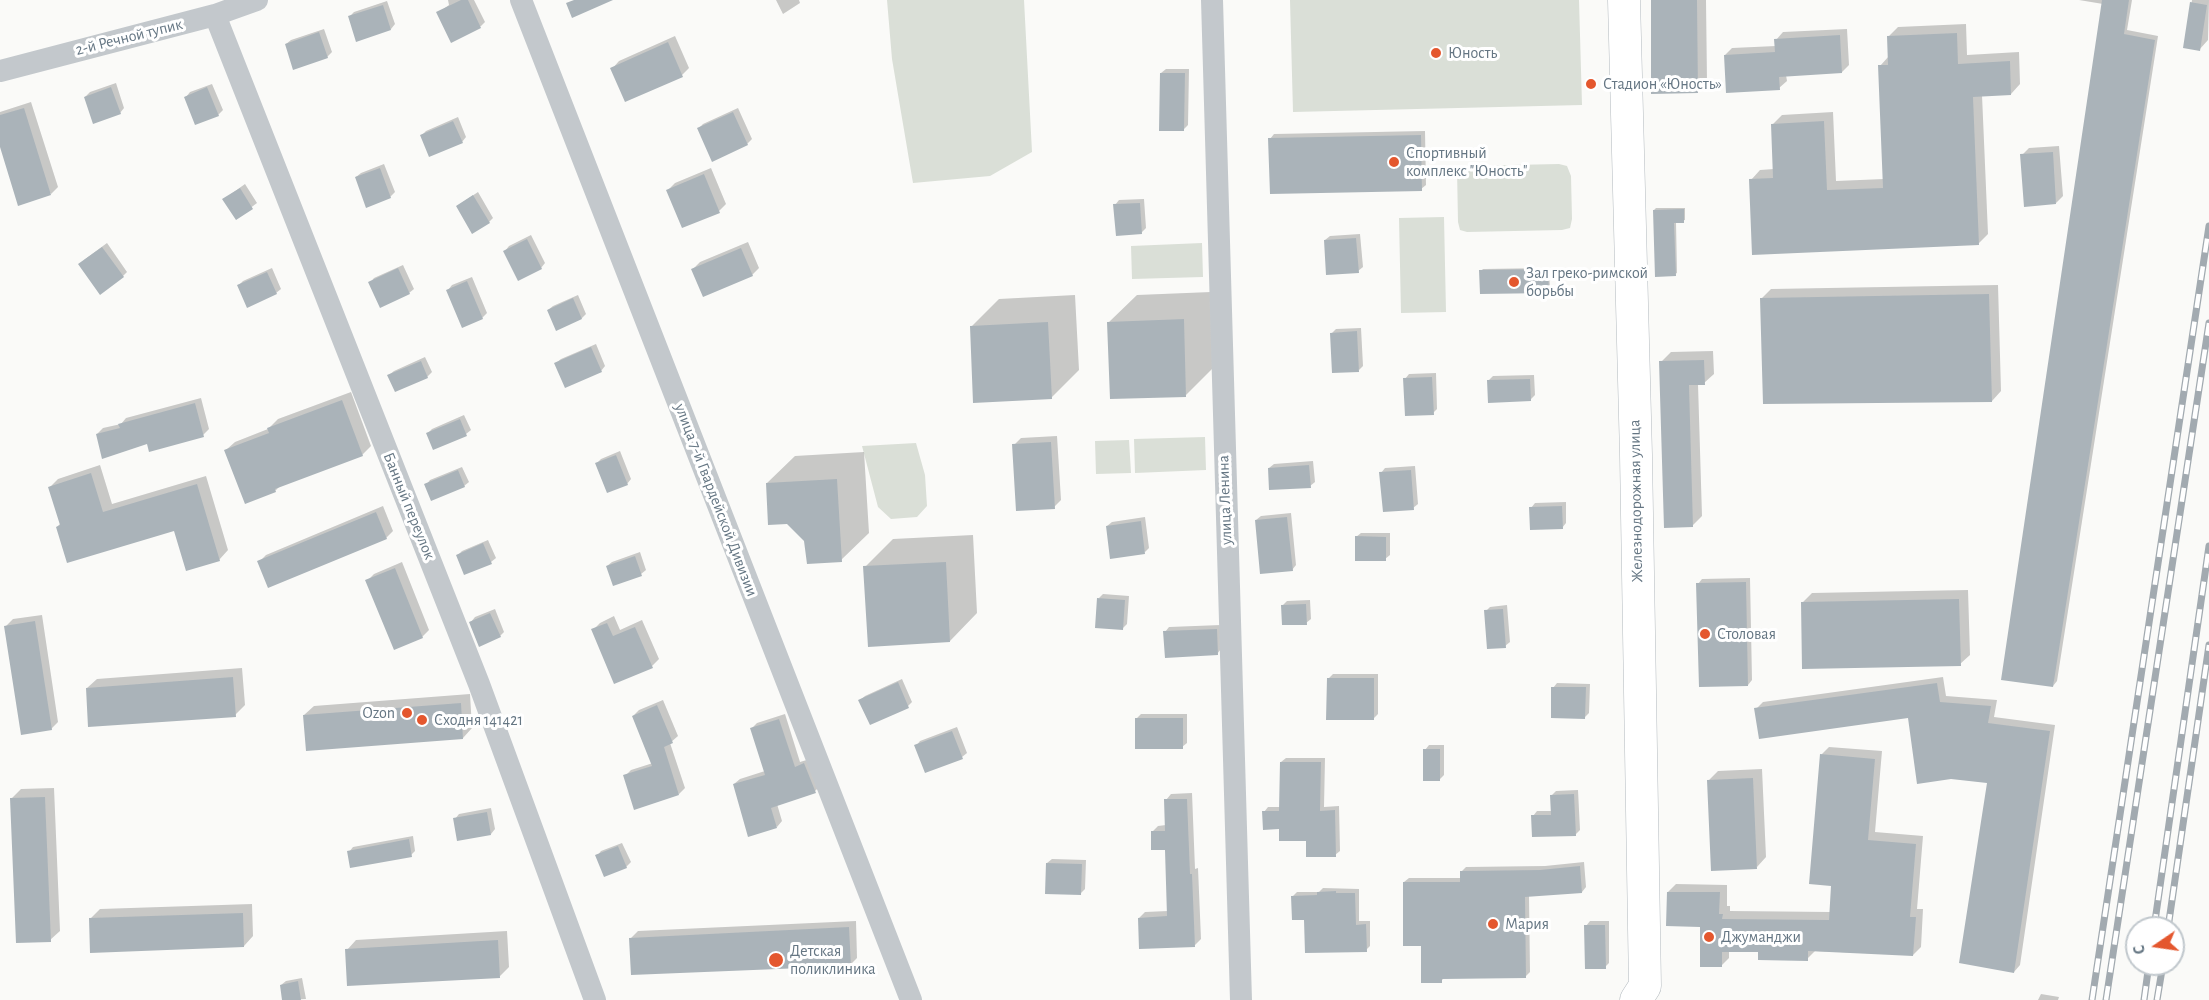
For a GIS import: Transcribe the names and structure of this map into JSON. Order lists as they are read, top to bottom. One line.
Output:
{"streets":{"main road":["Железнодорожная улица"],"street":["2-й Речной тупик","улица 7-й Гвардейской Дивизии","улица Ленина","Банный переулок"]},"crossings":[["2-й Речной тупик","Банный переулок"]],"places":["Юность","Стадион «Юность»","Спортивный комплекс \"Юность\"","Зал греко-римской борьбы","Столовая","Ozon","Сходня 141421","Мария","Джуманджи","Детская поликлиника"],"north":"left"}
